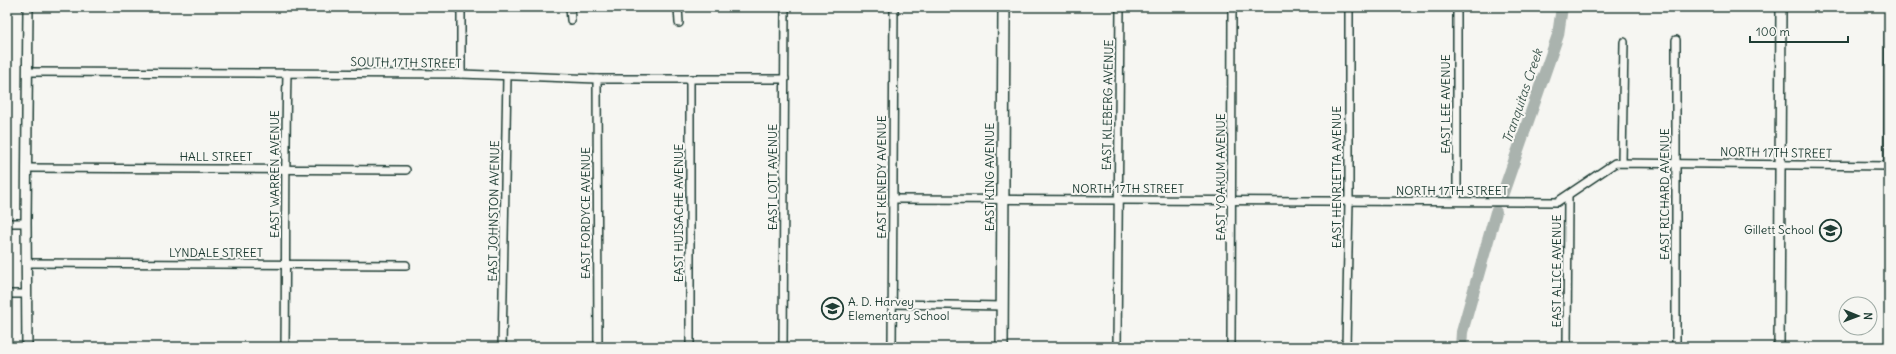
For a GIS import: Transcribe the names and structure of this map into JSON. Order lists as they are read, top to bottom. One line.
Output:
{"streets":{"main road":["EAST KING AVENUE"],"street":["SOUTH 17TH STREET","EAST LEE AVENUE","EAST KLEBERG AVENUE","NORTH 17TH STREET","HALL STREET","EAST WARREN AVENUE","EAST LOTT AVENUE","EAST KENEDY AVENUE","EAST YOAKUM AVENUE","EAST HENRIETTA AVENUE","EAST RICHARD AVENUE","EAST JOHNSTON AVENUE","EAST FORDYCE AVENUE","EAST HUISACHE AVENUE","LYNDALE STREET","EAST ALICE AVENUE"]},"crossings":[["SOUTH 17TH STREET","EAST WARREN AVENUE"],["SOUTH 17TH STREET","EAST LOTT AVENUE"],["SOUTH 17TH STREET","EAST JOHNSTON AVENUE"],["SOUTH 17TH STREET","EAST FORDYCE AVENUE"],["SOUTH 17TH STREET","EAST HUISACHE AVENUE"],["EAST LEE AVENUE","NORTH 17TH STREET"],["EAST KLEBERG AVENUE","NORTH 17TH STREET"],["NORTH 17TH STREET","EAST KING AVENUE"],["NORTH 17TH STREET","EAST YOAKUM AVENUE"],["NORTH 17TH STREET","EAST HENRIETTA AVENUE"],["NORTH 17TH STREET","EAST RICHARD AVENUE"],["NORTH 17TH STREET","EAST ALICE AVENUE"],["HALL STREET","EAST WARREN AVENUE"],["EAST WARREN AVENUE","LYNDALE STREET"]],"water":["Tranquitas Creek"],"places":{"school or university":["Gillett School","A. D. Harvey Elementary School"]},"scale_bar":"100 m","north":"right"}
